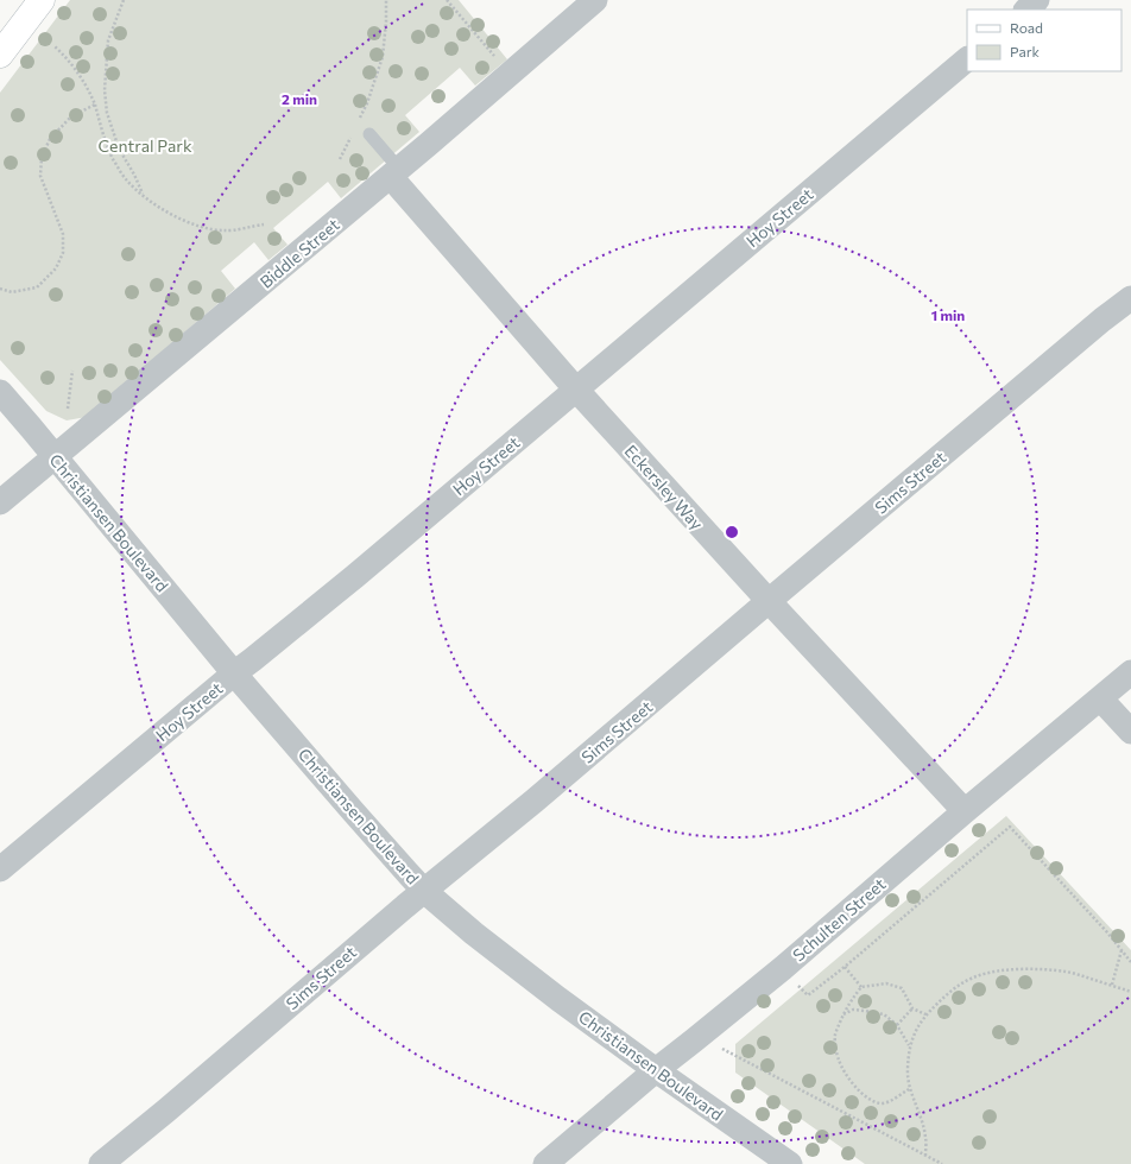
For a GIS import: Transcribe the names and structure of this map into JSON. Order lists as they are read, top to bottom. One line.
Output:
{"streets":{"street":["Hoy Street","Biddle Street","Sims Street","Eckersley Way","Christiansen Boulevard","Schulten Street"]},"crossings":[["Hoy Street","Eckersley Way"],["Hoy Street","Christiansen Boulevard"],["Biddle Street","Eckersley Way"],["Biddle Street","Christiansen Boulevard"],["Sims Street","Eckersley Way"],["Sims Street","Christiansen Boulevard"],["Eckersley Way","Schulten Street"],["Christiansen Boulevard","Schulten Street"]],"parks":["Central Park"],"legend":["Road","Park"],"rings":["2 min","1 min"]}
